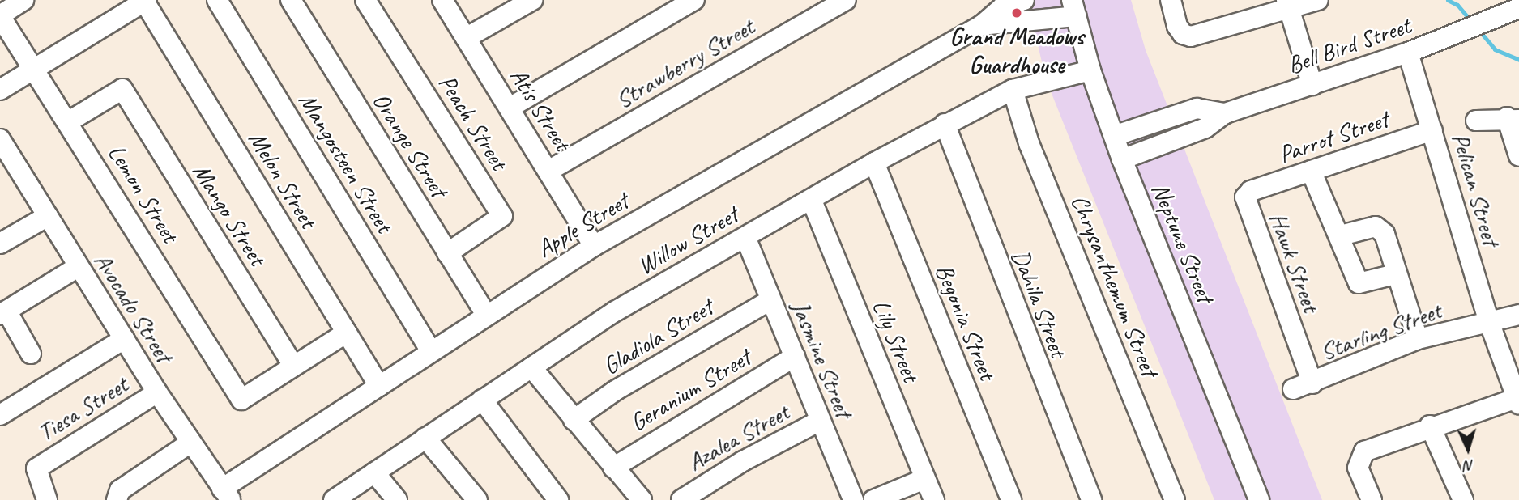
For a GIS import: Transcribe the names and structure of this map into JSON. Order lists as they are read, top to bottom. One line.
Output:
{"streets":{"street":["Bell Bird Street","Strawberry Street","Atis Street","Peach Street","Parrot Street","Orange Street","Mangosteen Street","Melon Street","Pelican Street","Lemon Street","Mango Street","Apple Street","Willow Street","Neptune Street","Hawk Street","Chrysanthemum Street","Dahila Street","Avocado Street","Begonia Street","Starling Street","Gladiola Street","Lily Street","Jasmine Street","Geranium Street","Tiesa Street","Azalea Street"]},"crossings":[["Bell Bird Street","Pelican Street"],["Bell Bird Street","Neptune Street"],["Strawberry Street","Atis Street"],["Atis Street","Apple Street"],["Peach Street","Orange Street"],["Parrot Street","Pelican Street"],["Parrot Street","Hawk Street"],["Orange Street","Apple Street"],["Mangosteen Street","Apple Street"],["Melon Street","Apple Street"],["Pelican Street","Starling Street"],["Lemon Street","Mango Street"],["Apple Street","Neptune Street"],["Apple Street","Avocado Street"],["Willow Street","Neptune Street"],["Willow Street","Chrysanthemum Street"],["Willow Street","Dahila Street"],["Willow Street","Begonia Street"],["Willow Street","Lily Street"],["Willow Street","Jasmine Street"],["Hawk Street","Starling Street"],["Avocado Street","Tiesa Street"],["Gladiola Street","Jasmine Street"],["Jasmine Street","Geranium Street"],["Jasmine Street","Azalea Street"]],"places":["Grand Meadows Guardhouse"],"north":"bottom"}
